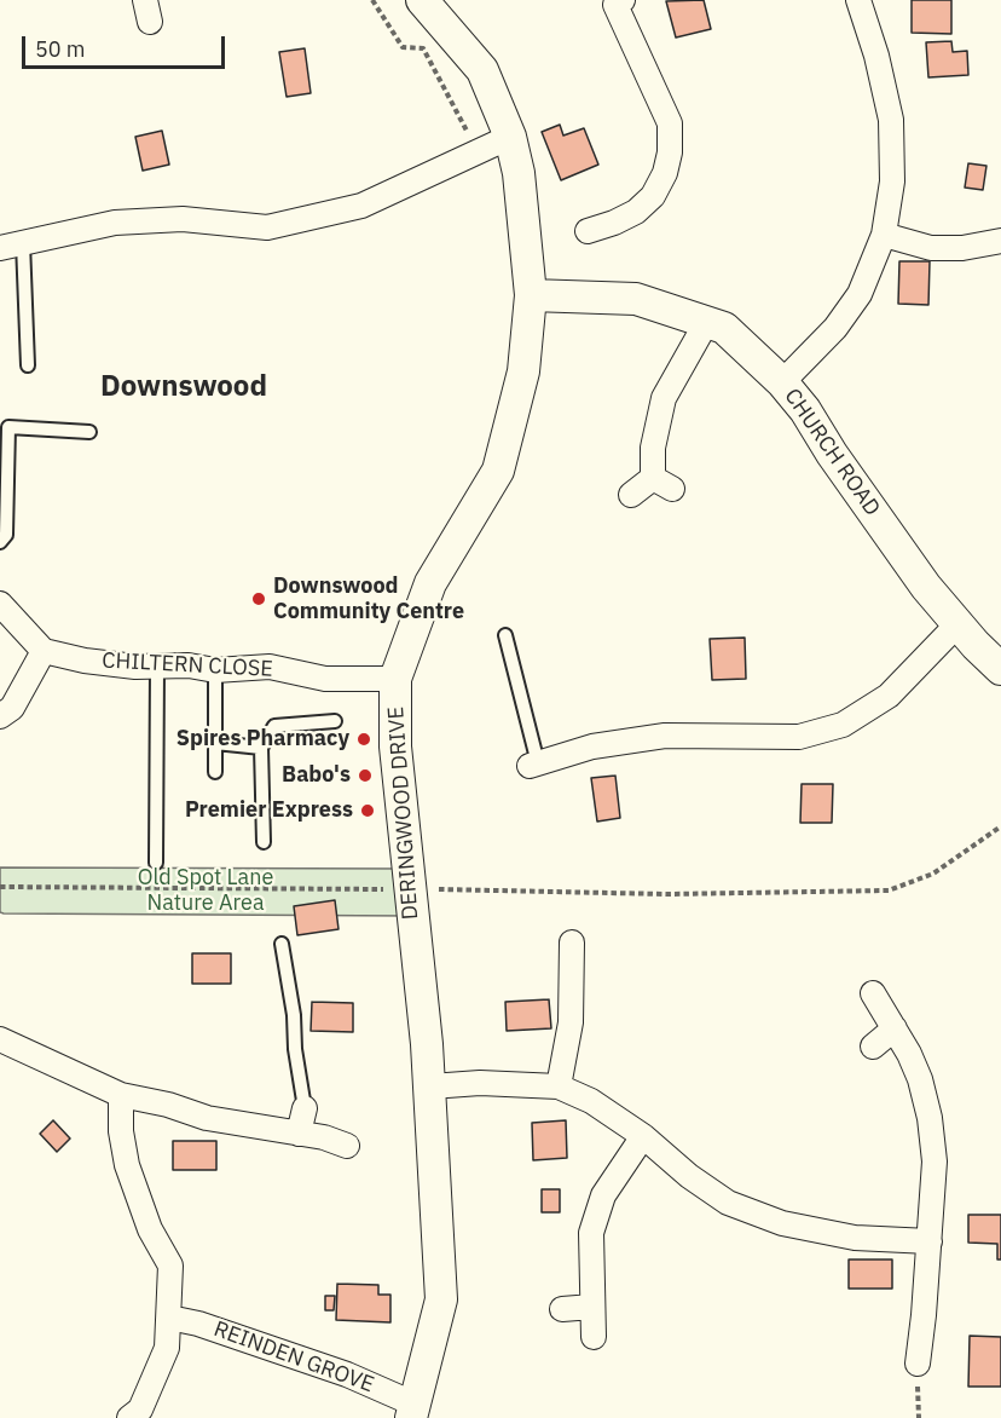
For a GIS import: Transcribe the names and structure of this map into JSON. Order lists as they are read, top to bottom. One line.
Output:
{"streets":{"street":["CHURCH ROAD","CHILTERN CLOSE","DERINGWOOD DRIVE","REINDEN GROVE"]},"crossings":[["CHURCH ROAD","DERINGWOOD DRIVE"],["CHILTERN CLOSE","DERINGWOOD DRIVE"],["DERINGWOOD DRIVE","REINDEN GROVE"]],"districts":["Downswood"],"parks":["Old Spot Lane Nature Area"],"places":["Downswood Community Centre","Spires Pharmacy","Babo's","Premier Express"],"scale_bar":"50 m"}
